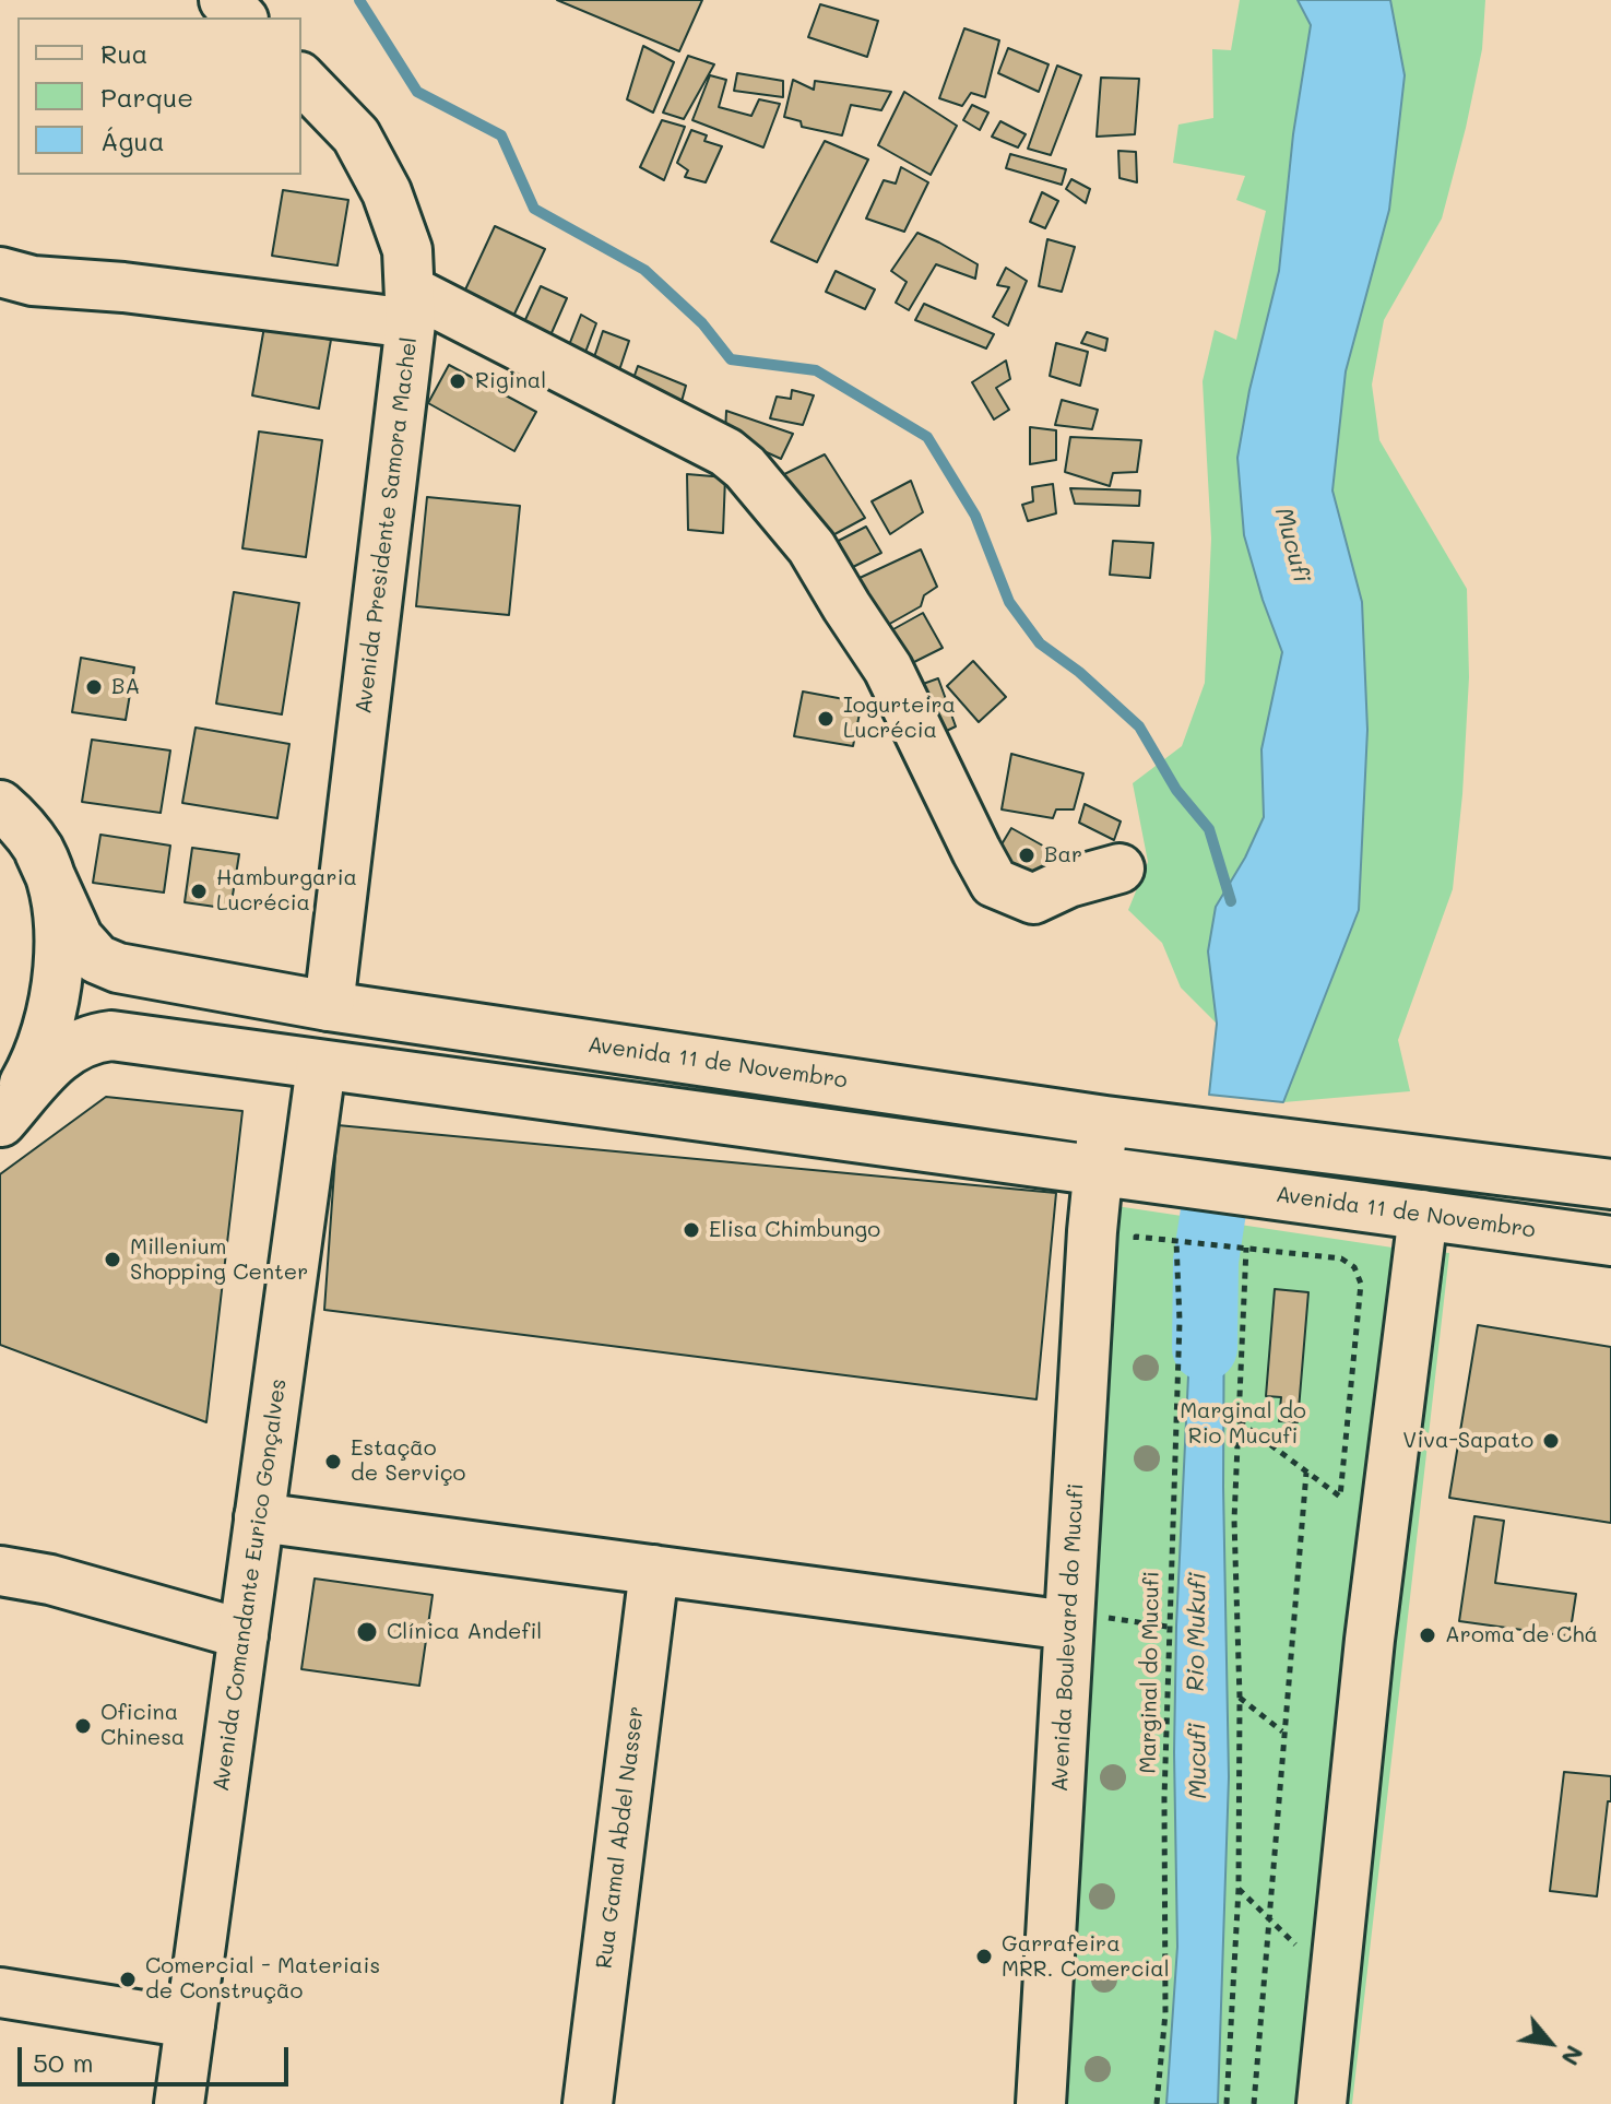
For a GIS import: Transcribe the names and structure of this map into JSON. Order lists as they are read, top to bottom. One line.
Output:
{"streets":{"street":["Avenida Presidente Samora Machel","Avenida 11 de Novembro","Avenida Comandante Eurico Gonçalves","Avenida Boulevard do Mucufi","Rua Gamal Abdel Nasser"],"path":["Marginal do Mucufi"]},"crossings":[["Avenida Presidente Samora Machel","Avenida 11 de Novembro"],["Avenida 11 de Novembro","Avenida Comandante Eurico Gonçalves"],["Avenida 11 de Novembro","Avenida Boulevard do Mucufi"]],"water":["Mucufi","Rio Mukufi"],"parks":["Marginal do Rio Mucufi"],"places":["Riginal","BA","Iogurteira Lucrécia","Bar","Hamburgaria Lucrécia","Elisa Chimbungo","Millenium Shopping Center","Viva-Sapato","Estação de Serviço","Clínica Andefil","Aroma de Chá","Oficina Chinesa","Garrafeira MRR. Comercial","Comercial - Materiais de Construção"],"legend":["Rua","Parque","Água"],"scale_bar":"50 m","north":"bottom right"}
